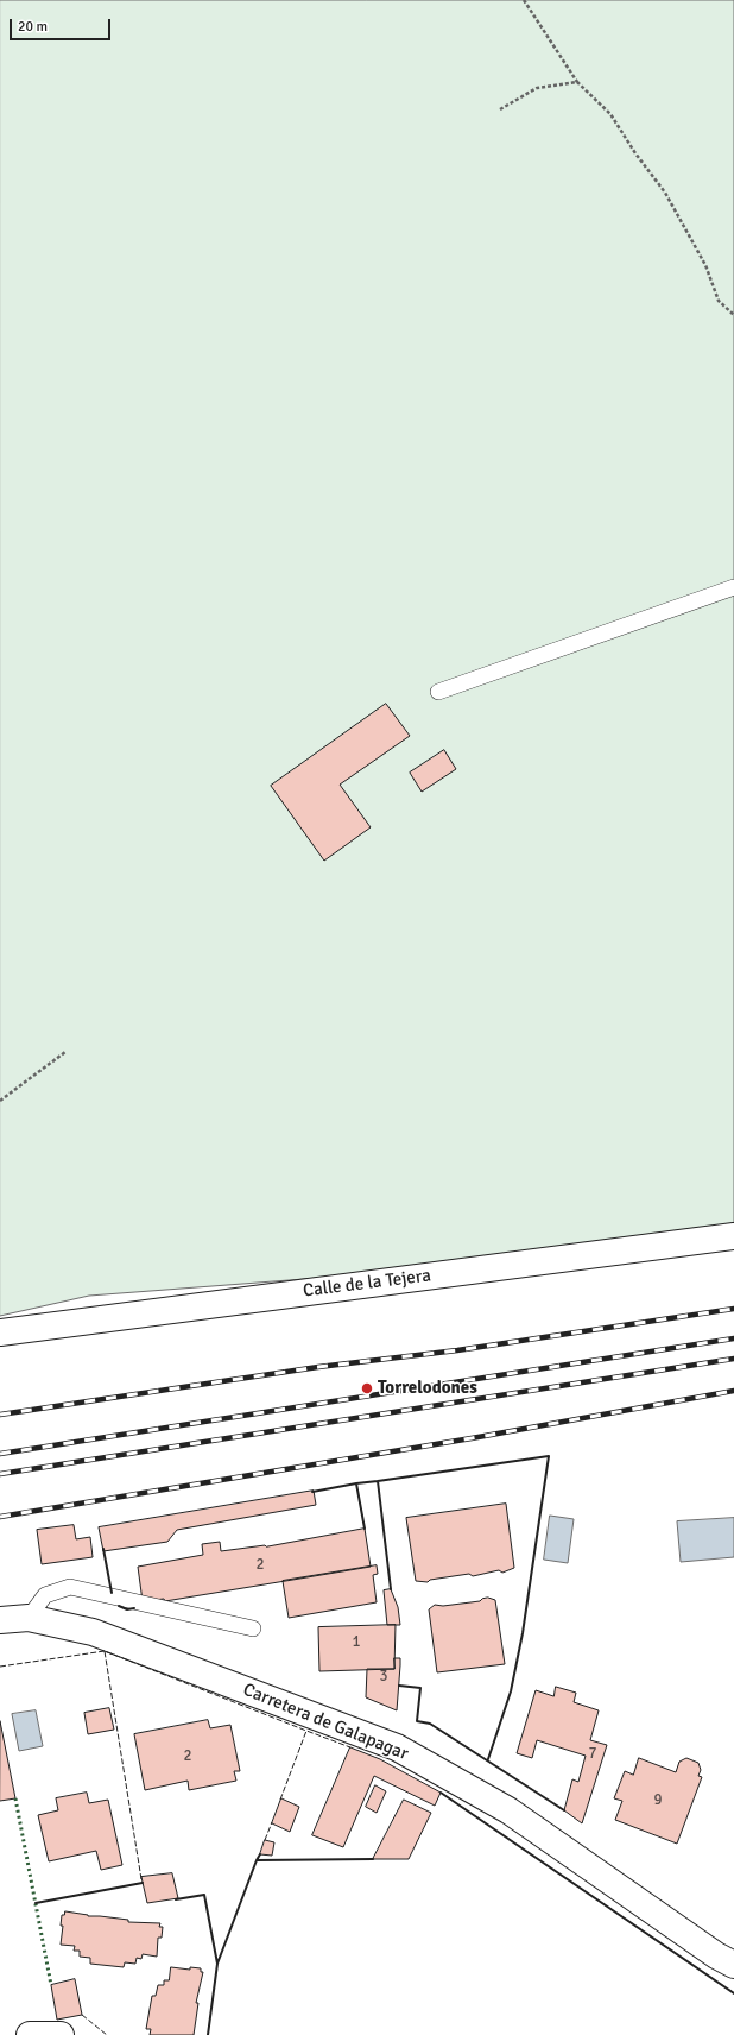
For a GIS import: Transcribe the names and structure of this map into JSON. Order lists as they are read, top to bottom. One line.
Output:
{"streets":{"street":["Calle de la Tejera","Carretera de Galapagar"]},"places":["Torrelodones"],"house_numbers":["2","1","3","7","2","9"],"scale_bar":"20 m"}
